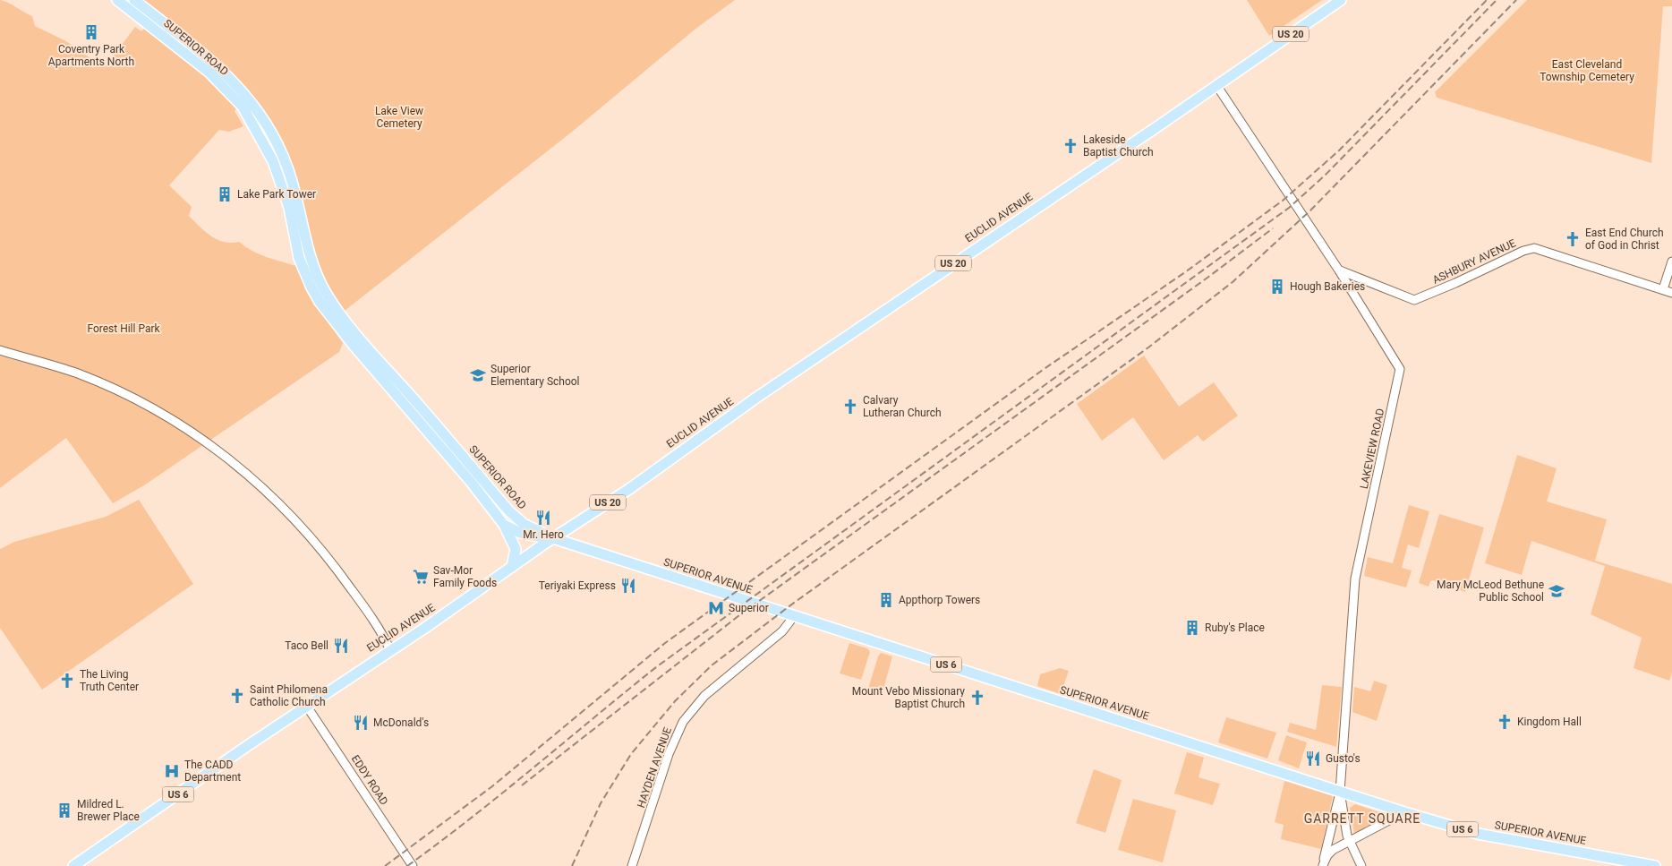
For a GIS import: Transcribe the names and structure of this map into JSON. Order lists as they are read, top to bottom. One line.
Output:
{"streets":{"main road":["US 20","SUPERIOR ROAD","EUCLID AVENUE","SUPERIOR AVENUE","US 6"],"street":["ASHBURY AVENUE","LAKEVIEW ROAD","HAYDEN AVENUE","EDDY ROAD"]},"crossings":[["SUPERIOR ROAD","EUCLID AVENUE"],["SUPERIOR ROAD","SUPERIOR AVENUE"],["EUCLID AVENUE","LAKEVIEW ROAD"],["EUCLID AVENUE","SUPERIOR AVENUE"],["EUCLID AVENUE","EDDY ROAD"],["ASHBURY AVENUE","LAKEVIEW ROAD"],["LAKEVIEW ROAD","SUPERIOR AVENUE"],["SUPERIOR AVENUE","HAYDEN AVENUE"]],"districts":["GARRETT SQUARE"],"parks":["East Cleveland Township Cemetery","Lake View Cemetery","Forest Hill Park"],"places":{"building":["Coventry Park Apartments North","Lake Park Tower","Hough Bakeries","Appthorp Towers","Ruby's Place","Mildred L. Brewer Place"],"church":["Lakeside Baptist Church","East End Church of God in Christ","Calvary Lutheran Church","The Living Truth Center","Saint Philomena Catholic Church","Mount Vebo Missionary Baptist Church","Kingdom Hall"],"school or university":["Superior Elementary School","Mary McLeod Bethune Public School"],"restaurant":["Mr. Hero","Teriyaki Express","Taco Bell","McDonald's","Gusto's"],"supermarket":["Sav-Mor Family Foods"],"metro station":["Superior"],"hospital":["The CADD Department"]}}
